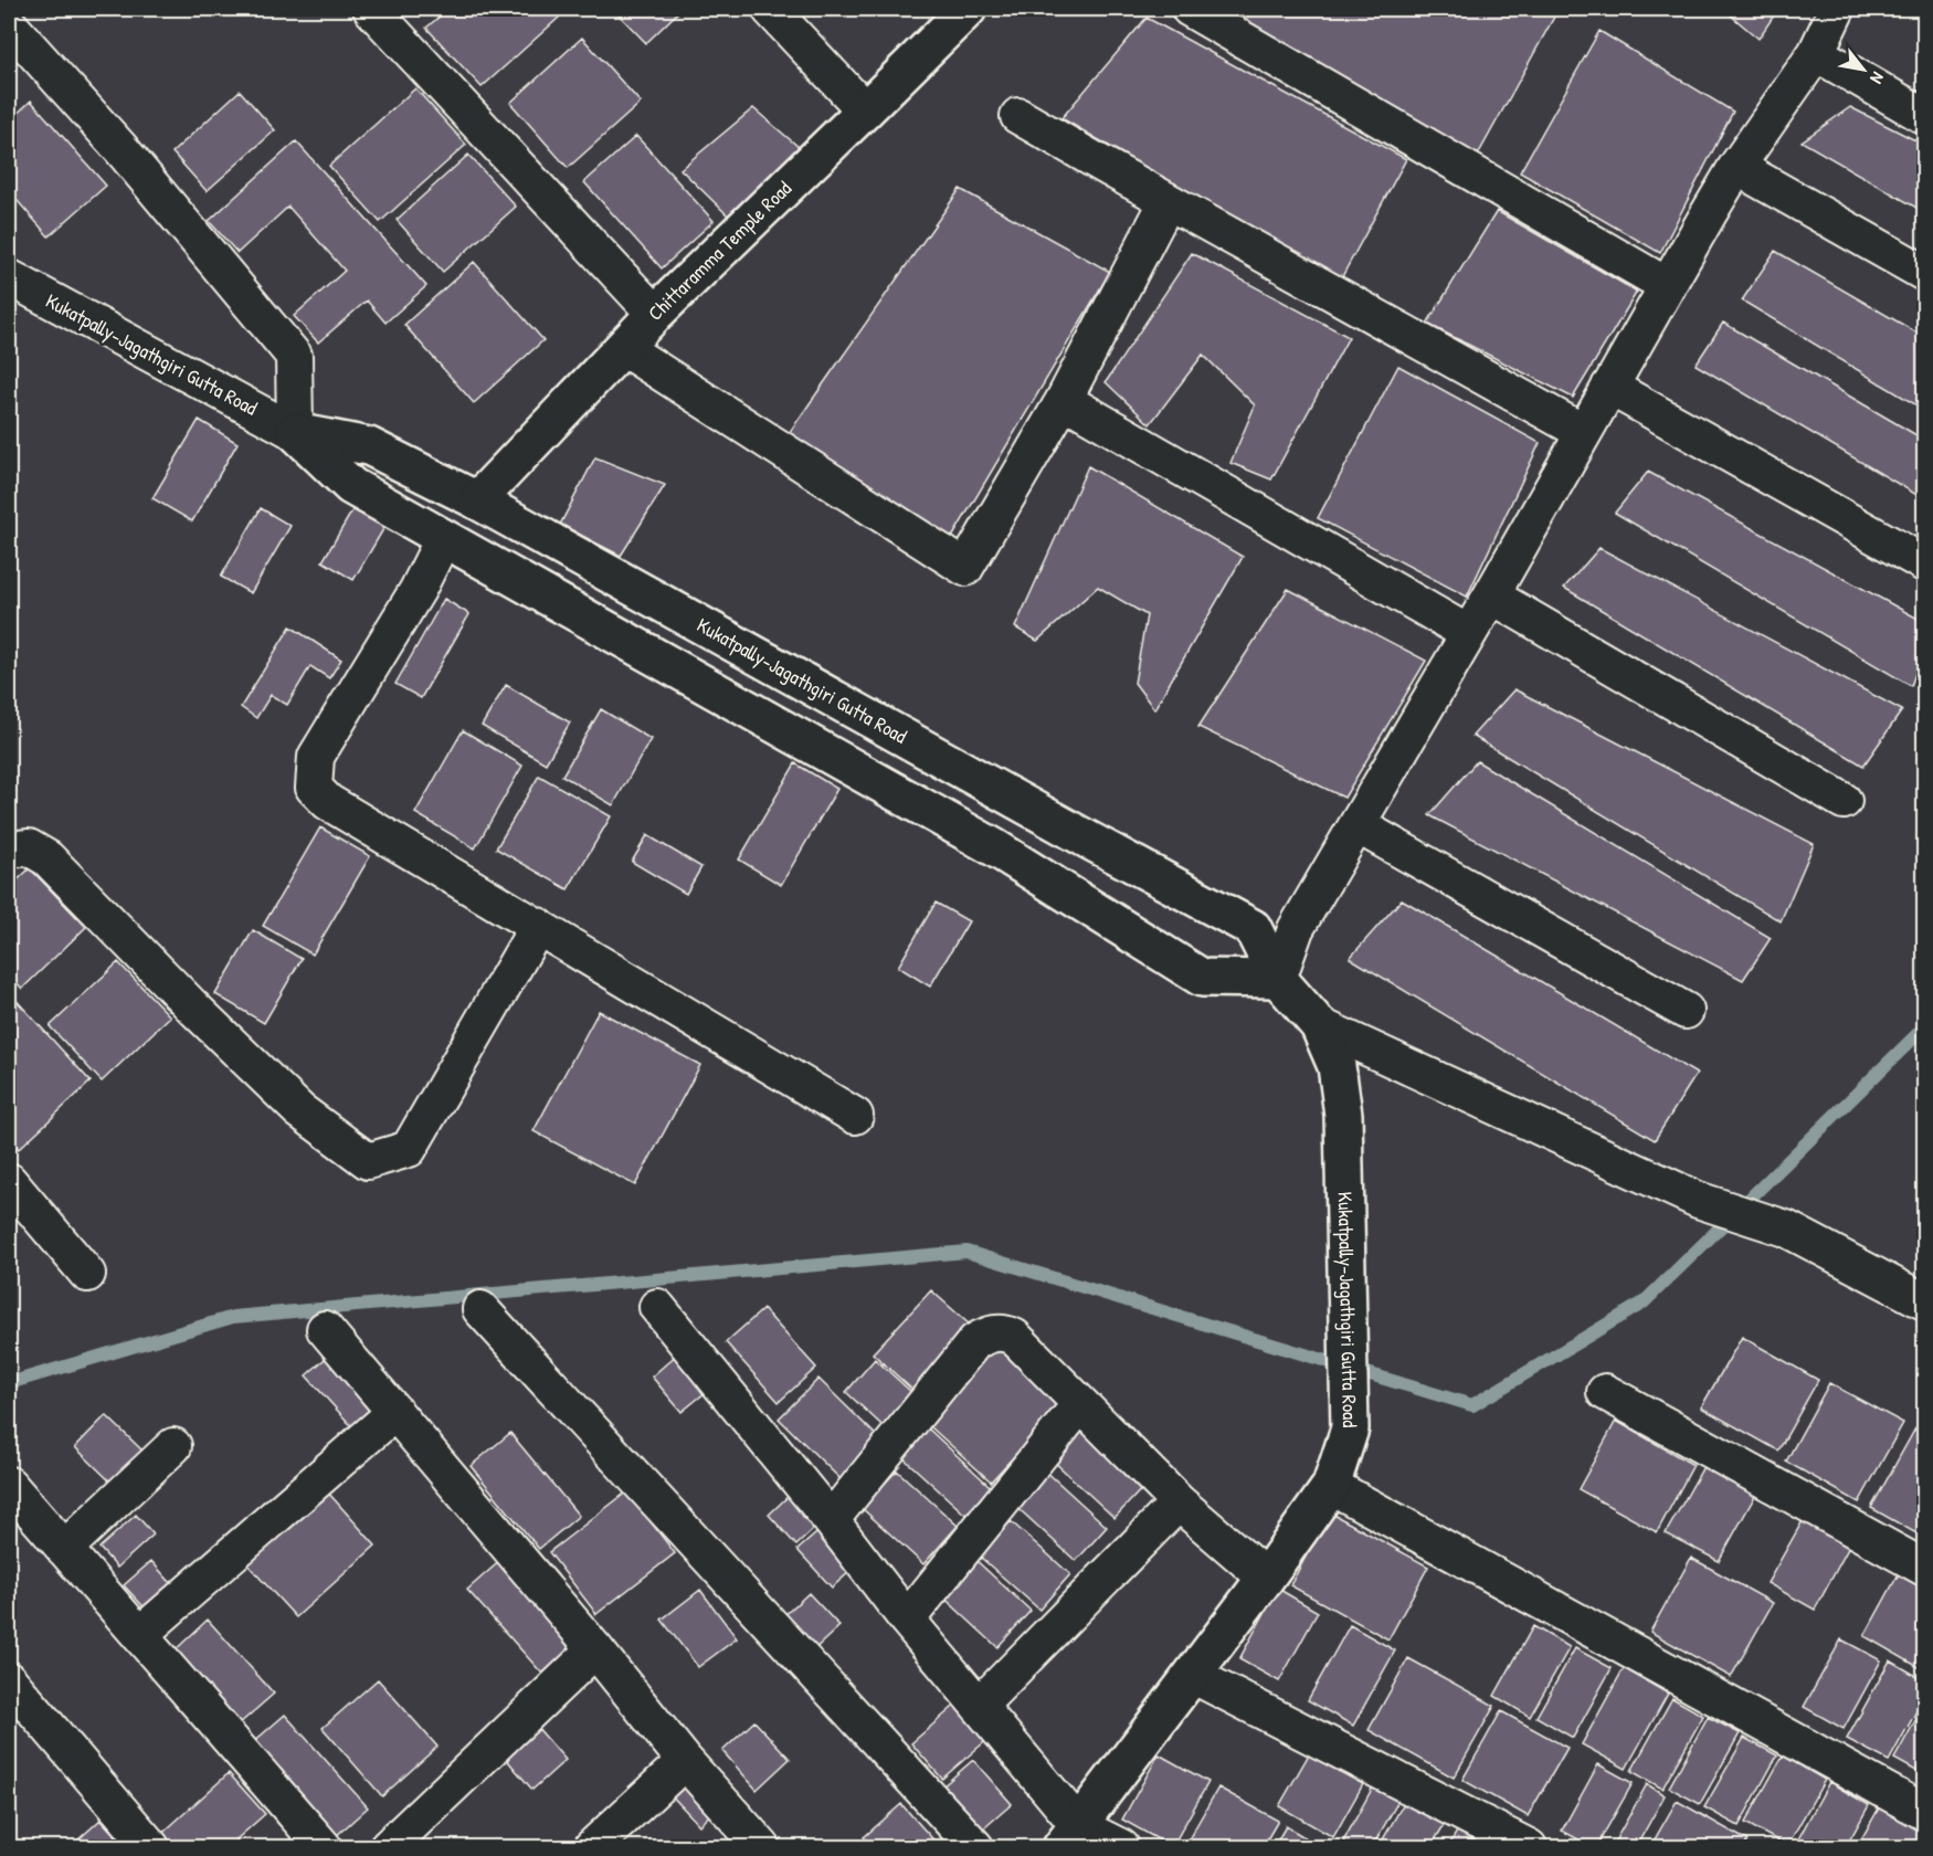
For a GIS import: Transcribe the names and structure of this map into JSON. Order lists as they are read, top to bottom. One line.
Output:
{"streets":{"street":["Chittaramma Temple Road","Kukatpally-Jagathgiri Gutta Road"]},"crossings":[["Chittaramma Temple Road","Kukatpally-Jagathgiri Gutta Road"]],"north":"bottom right"}
